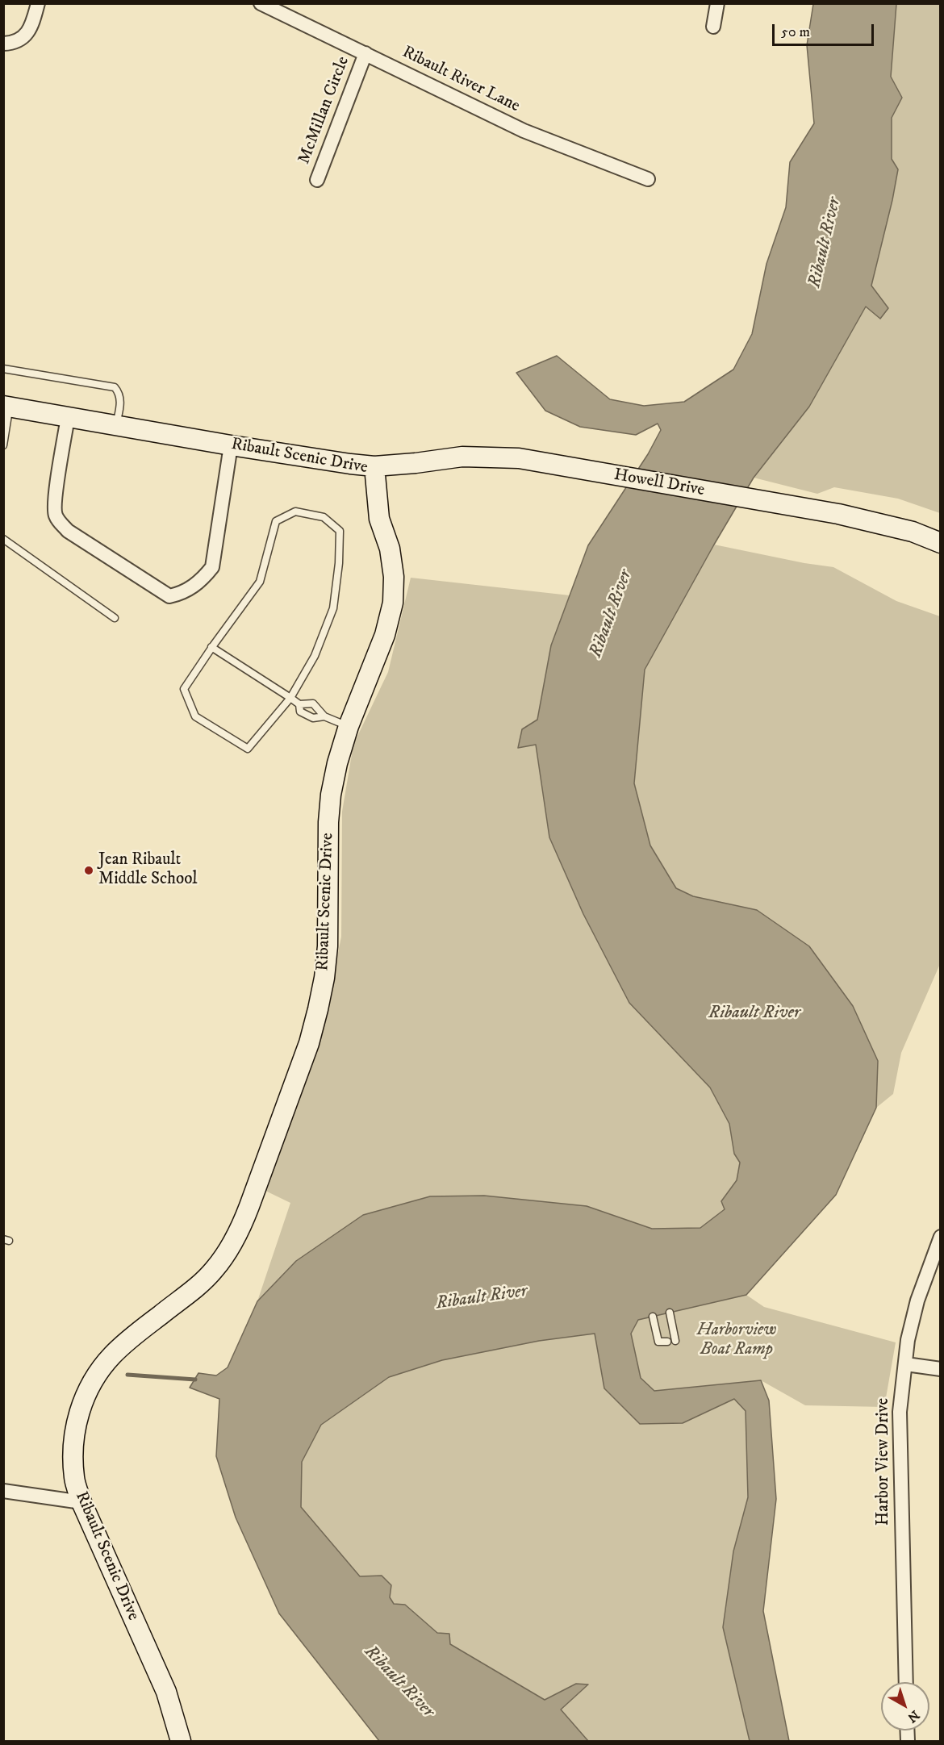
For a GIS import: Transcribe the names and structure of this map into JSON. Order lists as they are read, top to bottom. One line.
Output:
{"streets":{"street":["Ribault River Lane","McMillan Circle","Ribault Scenic Drive","Howell Drive","Harbor View Drive"]},"crossings":[["Ribault River Lane","McMillan Circle"],["Ribault Scenic Drive","Howell Drive"]],"water":["Ribault River"],"parks":["Harborview Boat Ramp"],"places":["Jean Ribault Middle School"],"scale_bar":"50 m","north":"bottom right"}
